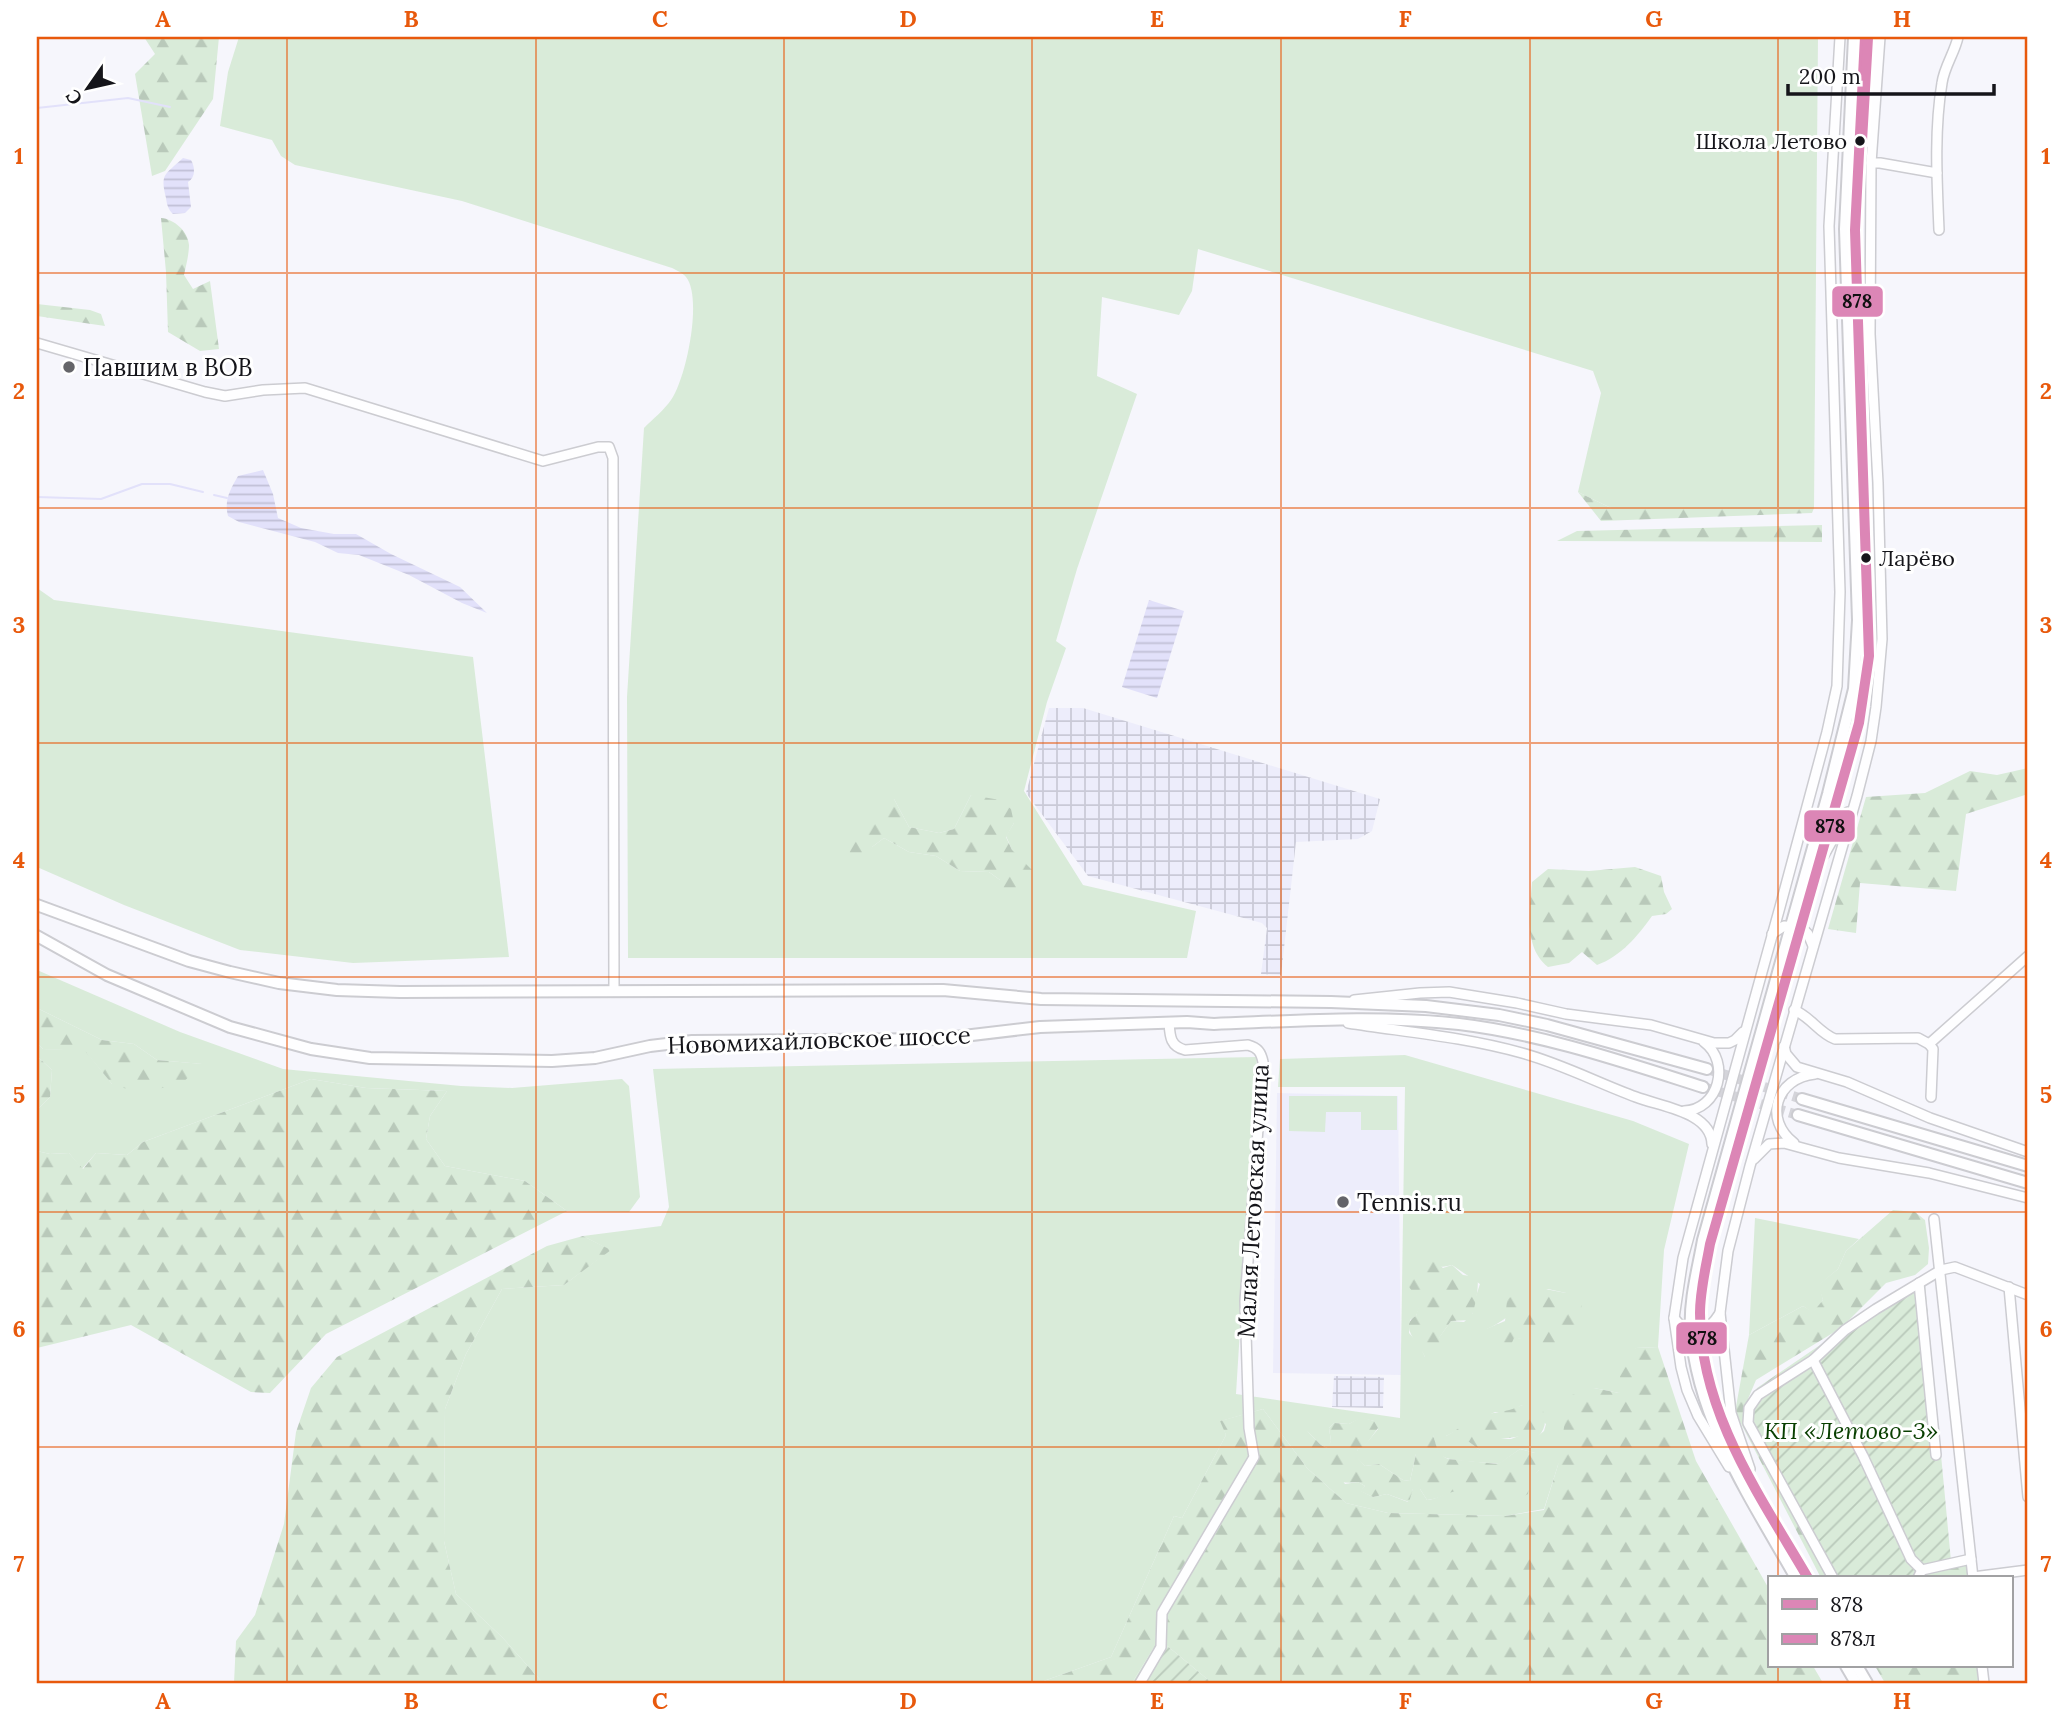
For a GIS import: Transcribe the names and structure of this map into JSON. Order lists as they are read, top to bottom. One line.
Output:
{"streets":{"main road":["Новомихайловское шоссе"],"street":["Малая Летовская улица"]},"crossings":[["Новомихайловское шоссе","Малая Летовская улица"]],"parks":["КП «Летово-3»"],"places":["Школа Летово","Павшим в ВОВ","Ларёво","Tennis.ru"],"lines":["transit line 878","transit line 878л"],"legend":["878","878л"],"scale_bar":"200 m","north":"bottom left","grid":{"columns":["A","B","C","D","E","F","G","H"],"rows":["1","2","3","4","5","6","7"]}}
